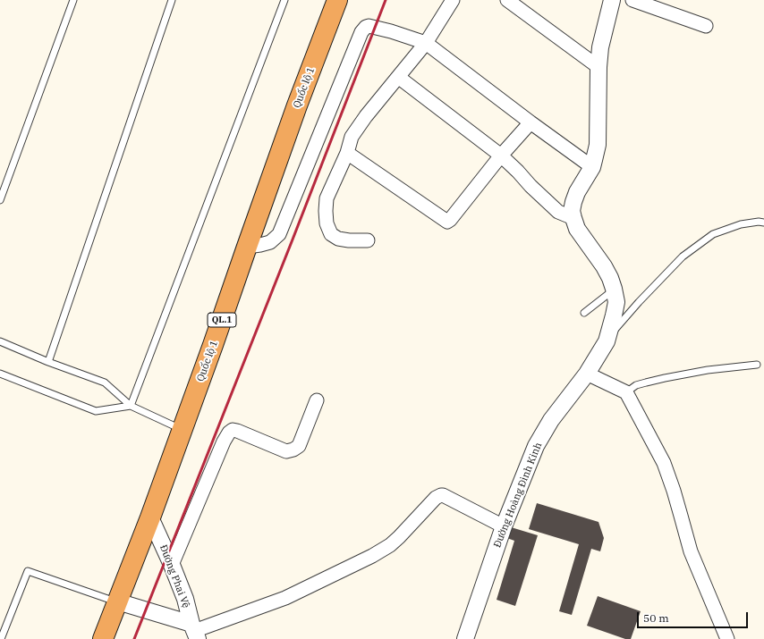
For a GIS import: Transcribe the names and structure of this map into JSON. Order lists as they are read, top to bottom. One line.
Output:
{"streets":{"highway":["Quốc lộ 1","QL.1"],"street":["Đường Hoàng Đình Kinh","Đường Phai Vệ"]},"crossings":[["Quốc lộ 1","Đường Phai Vệ"]],"scale_bar":"50 m"}
